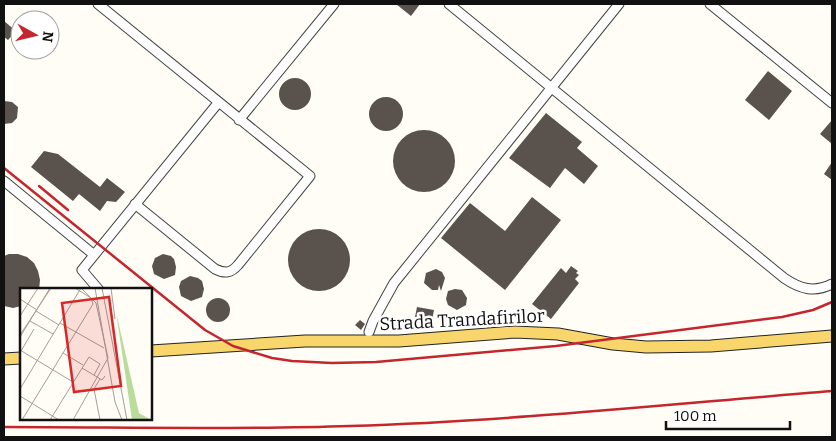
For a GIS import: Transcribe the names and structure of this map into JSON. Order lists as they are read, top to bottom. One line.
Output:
{"streets":{"main road":["Strada Trandafirilor"]},"scale_bar":"100 m","north":"right"}
